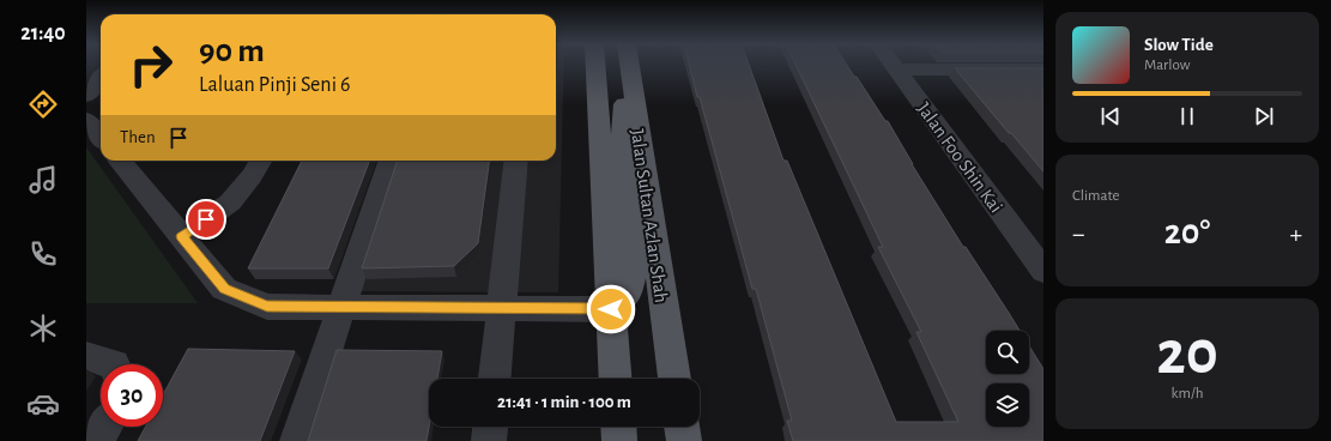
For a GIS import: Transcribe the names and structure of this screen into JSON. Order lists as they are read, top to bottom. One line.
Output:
{"streets":{"main road":["Jalan Sultan Azlan Shah"],"street":["Jalan Foo Shin Kai"]},"page":{"tabs":"21:40","turn":["90 m","Laluan Pinji Seni 6"],"song":["Slow Tide","Marlow"],"then":"Then","tile":["Climate",["20","km/h"]],"heat":["−","20°","+"],"limit":"30","trip":"21:41 · 1 min · 100 m"}}
